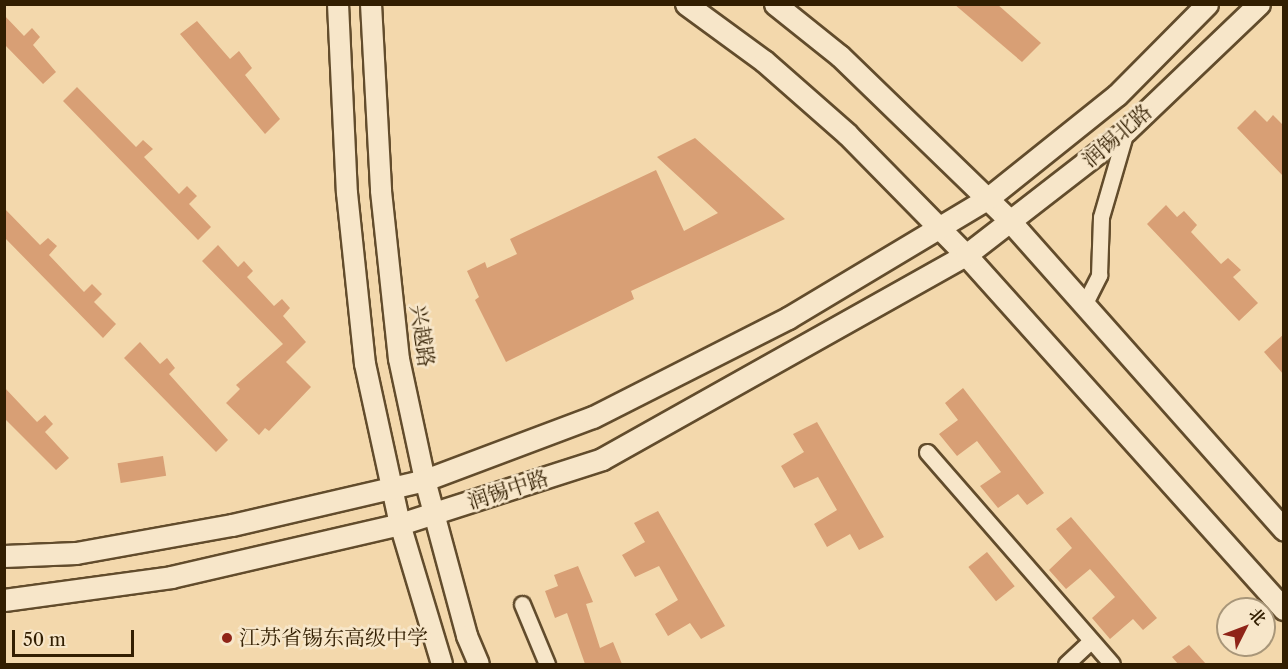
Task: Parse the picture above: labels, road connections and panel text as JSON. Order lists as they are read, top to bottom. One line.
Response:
{"streets":{"main road":["润锡北路","润锡中路"],"street":["兴越路"]},"crossings":[["润锡北路","润锡中路"],["兴越路","润锡中路"]],"places":["江苏省锡东高级中学"],"scale_bar":"50 m","north":"top right"}
